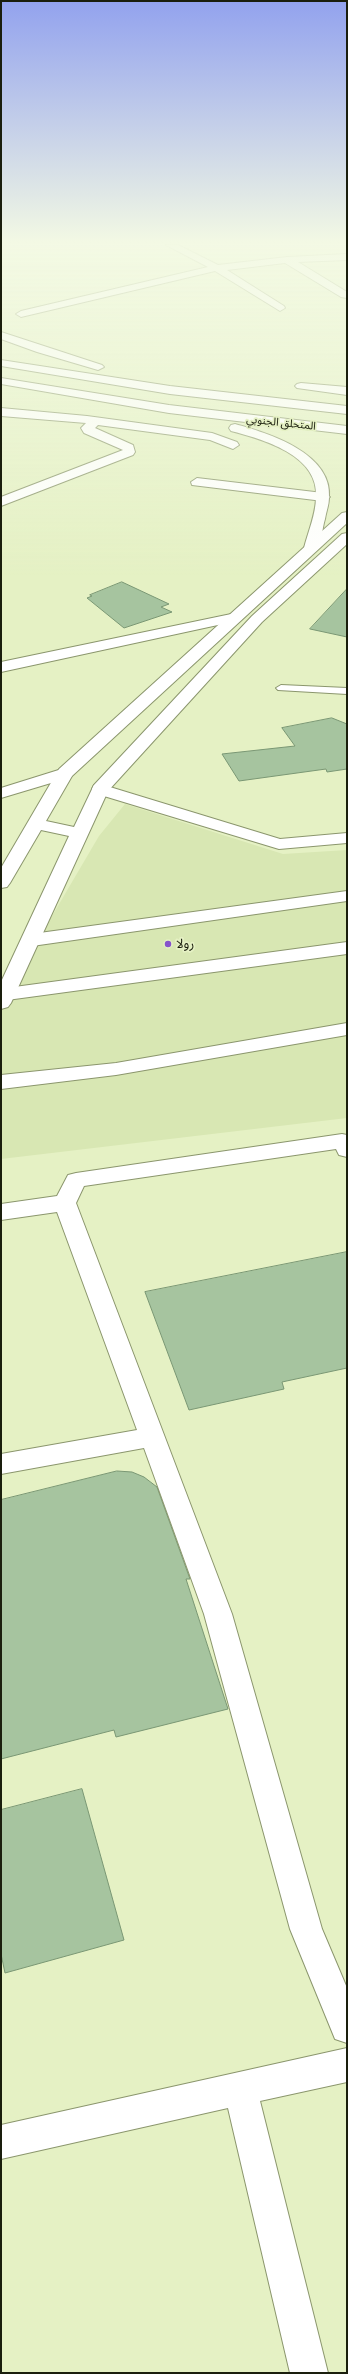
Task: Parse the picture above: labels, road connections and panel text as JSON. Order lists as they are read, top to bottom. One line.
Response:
{"streets":{"main road":["المتحلق الجنوبي"]},"places":["رولا"]}
